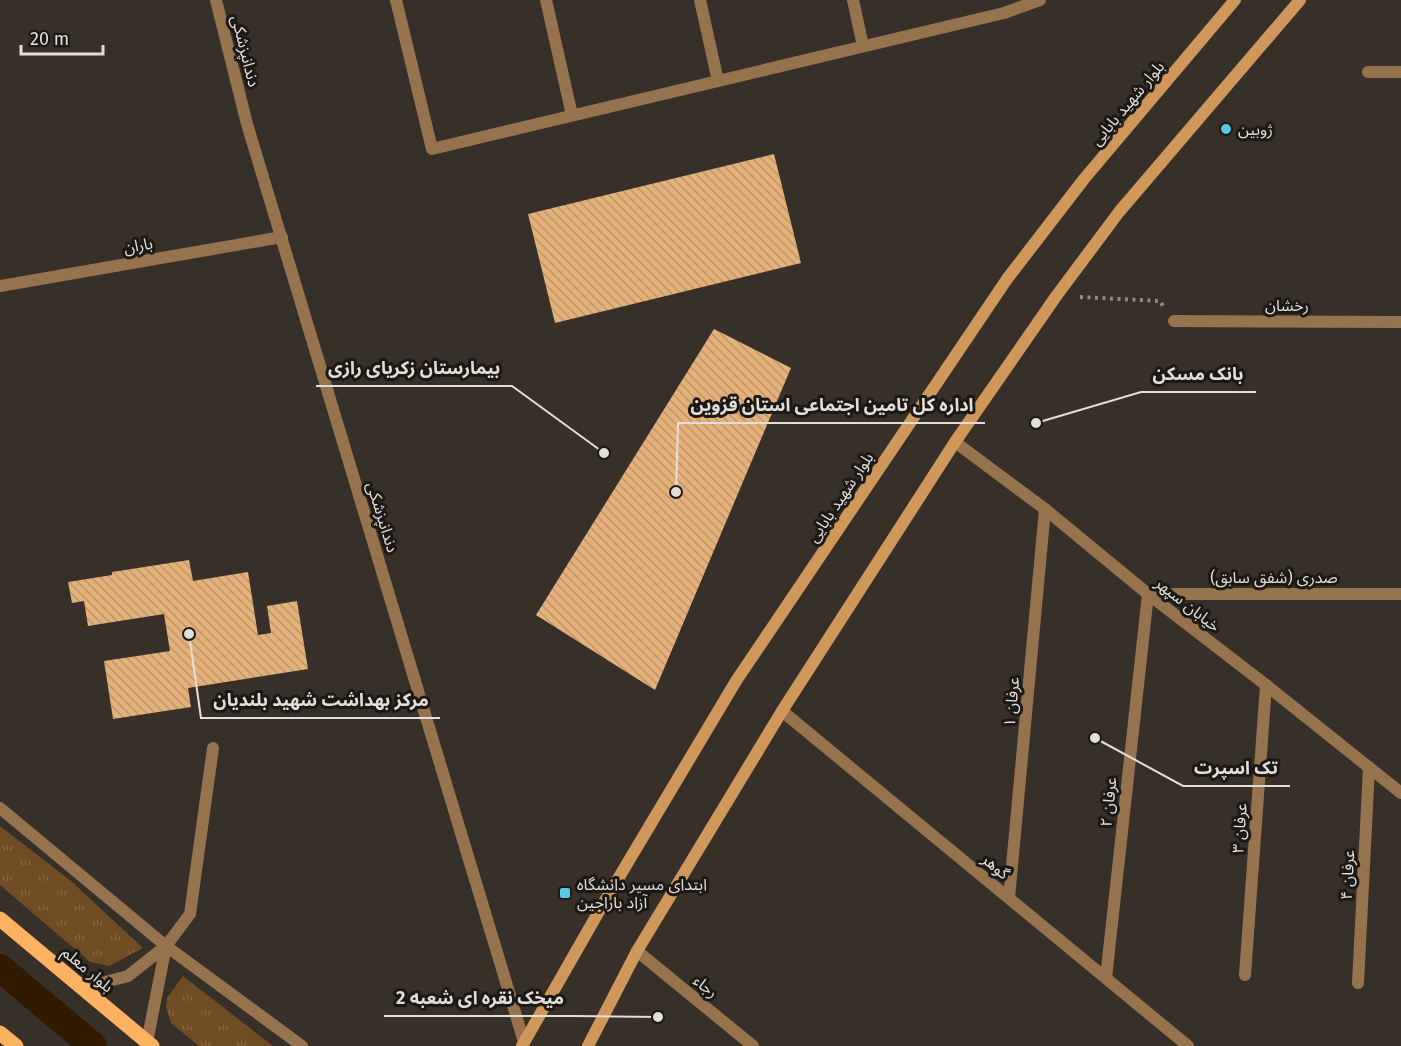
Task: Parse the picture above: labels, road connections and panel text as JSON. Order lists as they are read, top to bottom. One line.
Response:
{"streets":{"main road":["بلوار شهید بابایی","بلوار معلم"],"street":["دندانپزشکی","باران","رخشان","صدری (شفق سابق)","خیابان سپهر","عرفان ۱","عرفان ۲","عرفان ۳","گوهر","عرفان ۴","رجاء"]},"crossings":[["دندانپزشکی","بلوار شهید بابایی"],["دندانپزشکی","باران"],["صدری (شفق سابق)","خیابان سپهر"],["صدری (شفق سابق)","عرفان ۲"],["خیابان سپهر","عرفان ۱"],["خیابان سپهر","عرفان ۲"],["خیابان سپهر","عرفان ۳"],["خیابان سپهر","عرفان ۴"],["عرفان ۱","گوهر"],["عرفان ۲","گوهر"]],"places":{"other":["ژوبین","بانک مسکن","بیمارستان زکریای رازی","اداره کل تامین اجتماعی استان قزوین","مرکز بهداشت شهید بلندیان","تک اسپرت","میخک نقره ای شعبه 2"],"transit":["ابتدای مسیر دانشگاه آزاد باراجین"]},"scale_bar":"20 m"}
